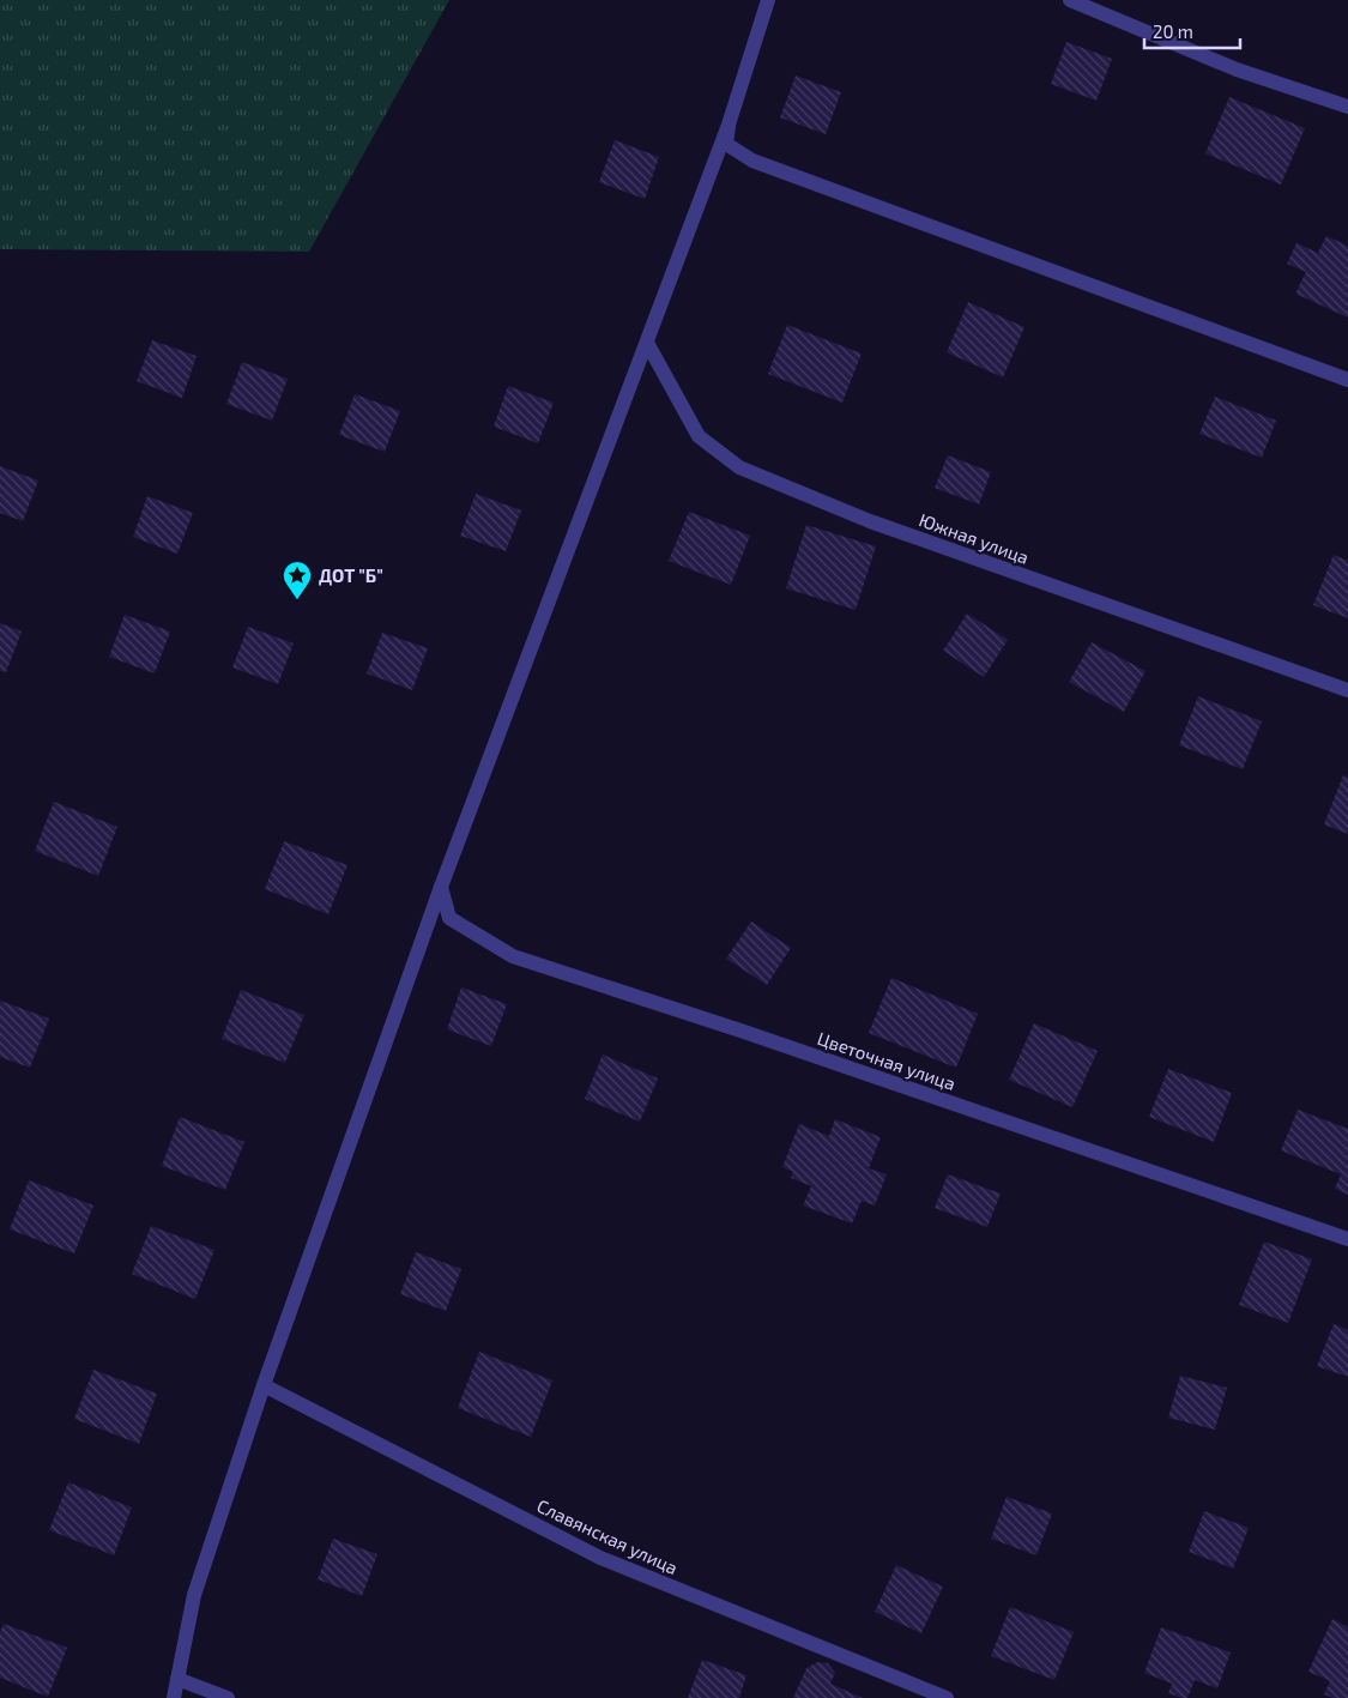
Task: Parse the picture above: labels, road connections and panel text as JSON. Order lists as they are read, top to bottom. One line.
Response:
{"streets":{"street":["Южная улица","Цветочная улица","Славянская улица"]},"places":{"place":["ДОТ \"Б\""]},"scale_bar":"20 m"}
